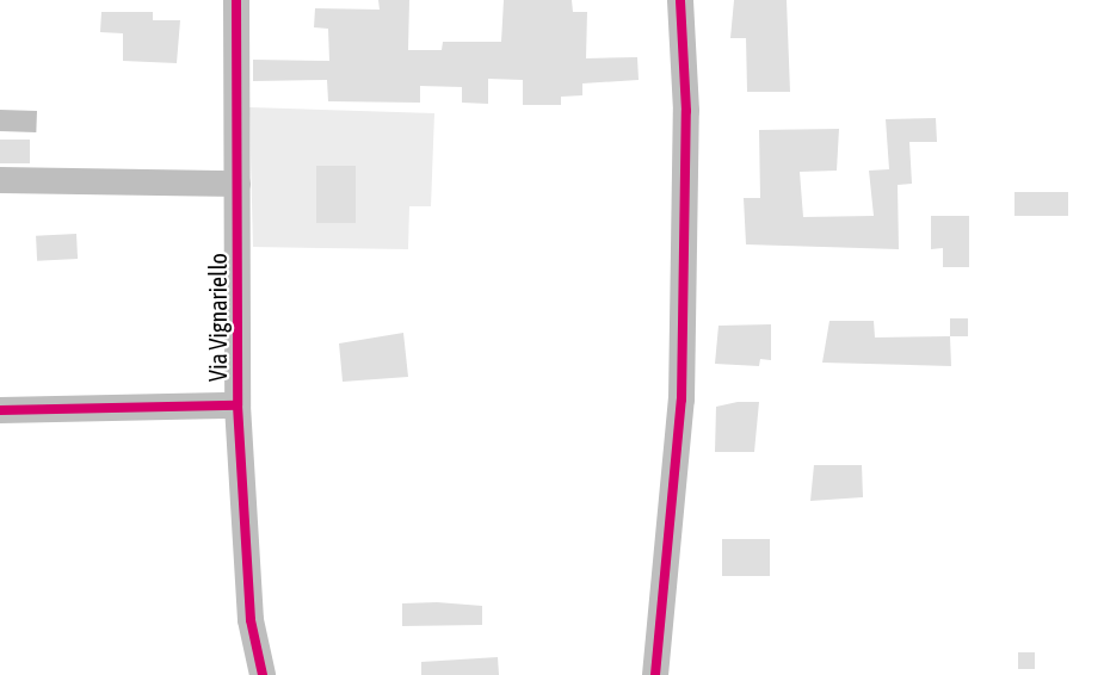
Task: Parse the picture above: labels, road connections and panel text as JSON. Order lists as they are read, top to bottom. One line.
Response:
{"streets":{"street":["Via Vignariello"]}}
